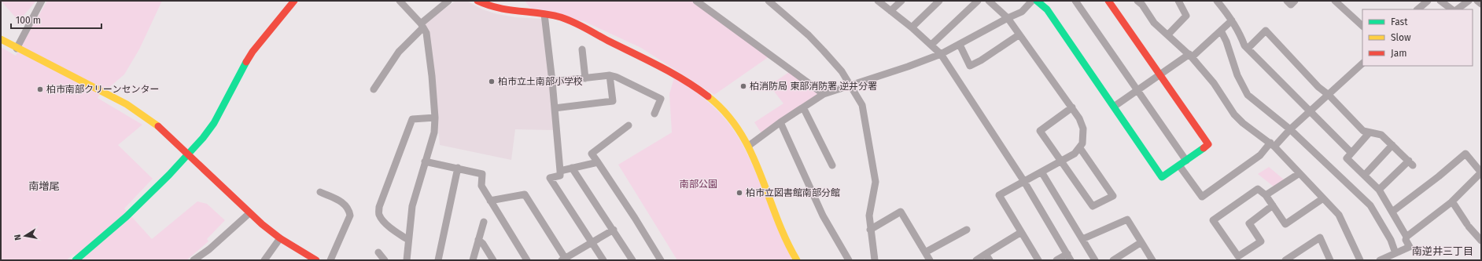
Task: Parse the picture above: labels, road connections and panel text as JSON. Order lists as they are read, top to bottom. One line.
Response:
{"districts":["南増尾","南逆井三丁目"],"parks":["南部公園"],"places":["柏市立土南部小学校","柏消防局 東部消防署 逆井分署","柏市南部クリーンセンター","柏市立図書館南部分館"],"legend":["Fast","Slow","Jam"],"scale_bar":"100 m","north":"left"}
